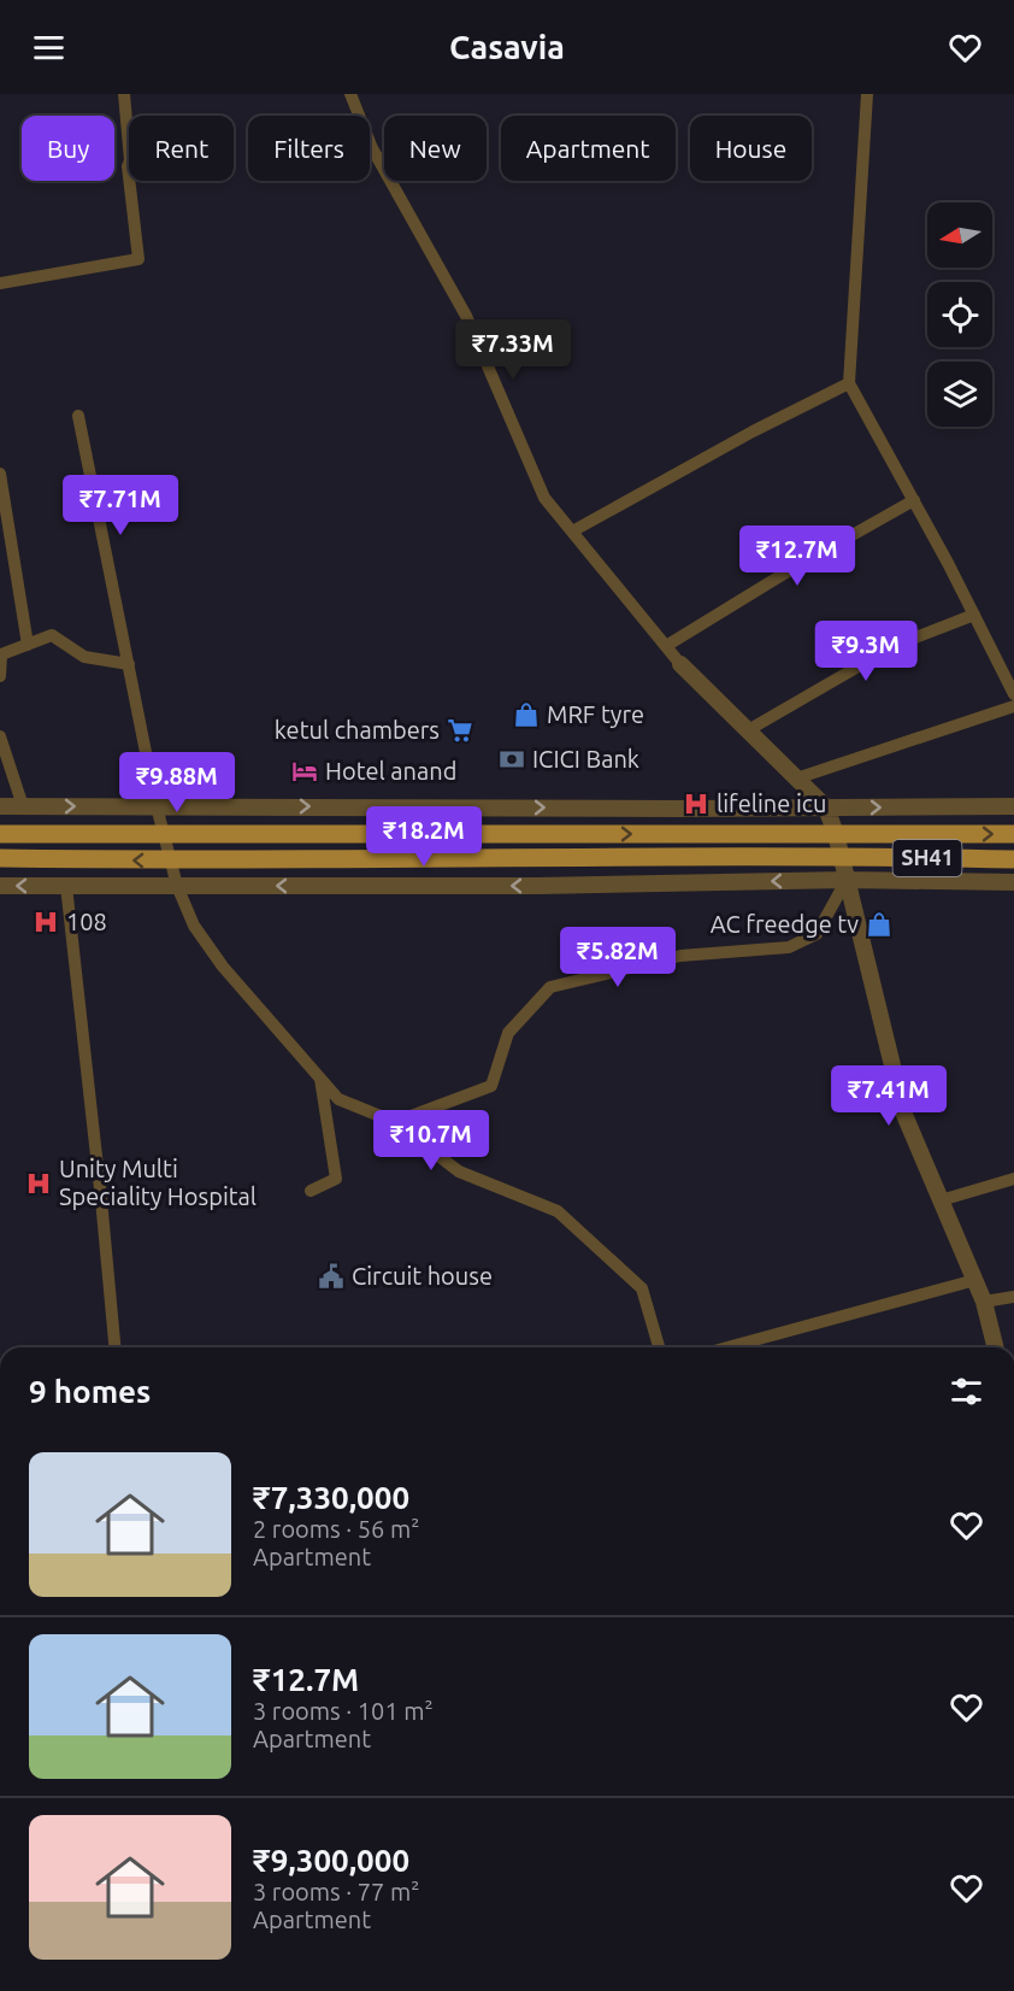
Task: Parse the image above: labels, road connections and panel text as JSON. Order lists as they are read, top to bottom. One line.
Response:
{"streets":{"main road":["SH41"]},"places":{"shop":["MRF tyre","AC freedge tv"],"supermarket":["ketul chambers"],"bank":["ICICI Bank"],"hotel":["Hotel anand"],"hospital":["lifeline icu","108","Unity Multi Speciality Hospital"],"public building":["Circuit house"]},"north":"left","page":{"header":"Casavia","chip":["Buy","Rent","Filters","New","Apartment","House"],"price":["₹7.33M","₹7.71M","₹12.7M","₹9.3M","₹9.88M","₹18.2M","₹5.82M","₹7.41M","₹10.7M"],"heading":"9 homes","list":[{"name":"₹7,330,000","note":"2 rooms · 56 m² · Apartment"},{"name":"₹12.7M","note":"3 rooms · 101 m² · Apartment"},{"name":"₹9,300,000","note":"3 rooms · 77 m² · Apartment"}]}}
